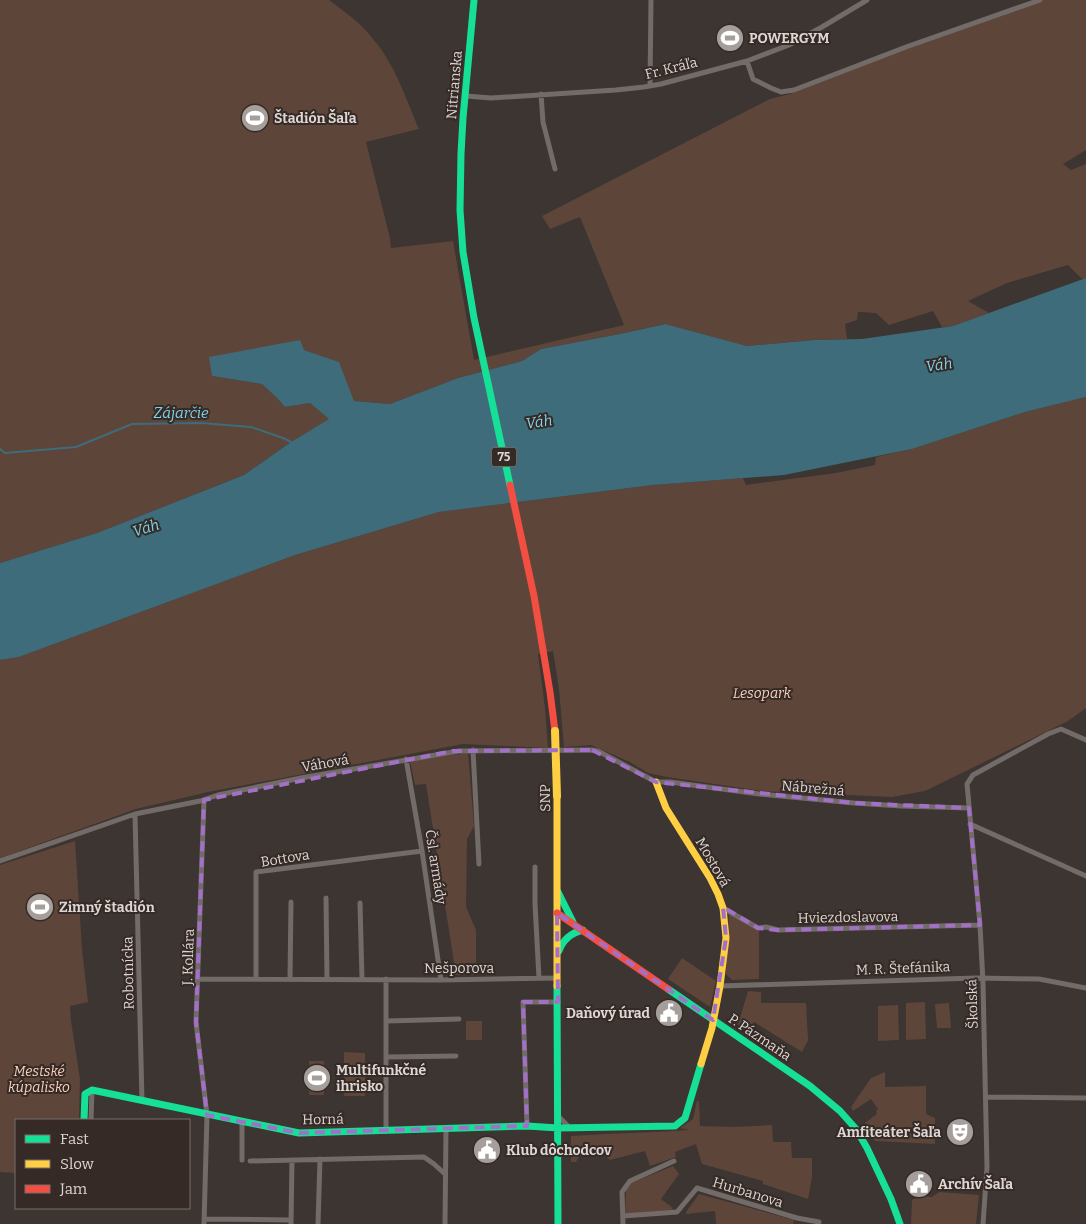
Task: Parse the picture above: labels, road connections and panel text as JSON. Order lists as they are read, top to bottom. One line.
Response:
{"streets":{"main road":["Nitrianska","75","SNP","Mostová","P. Pázmaňa","Horná"],"street":["Fr. Kráľa","Váhová","Nábrežná","Bottova","Čsl. armády","Hviezdoslavova","J. Kollára","Nešporova","M. R. Štefánika","Robotnícka","Školská","Hurbanova"]},"crossings":[["Fr. Kráľa","Nitrianska"],["Nitrianska","SNP"],["Váhová","Nábrežná"],["Váhová","Mostová"],["Váhová","Čsl. armády"],["Váhová","J. Kollára"],["Váhová","Robotnícka"],["Nábrežná","Mostová"],["Nábrežná","Školská"],["SNP","Nešporova"],["SNP","P. Pázmaňa"],["SNP","Horná"],["Bottova","Čsl. armády"],["Bottova","Nešporova"],["Mostová","Hviezdoslavova"],["Mostová","M. R. Štefánika"],["Mostová","P. Pázmaňa"],["Mostová","Horná"],["Čsl. armády","Nešporova"],["Hviezdoslavova","Školská"],["J. Kollára","Nešporova"],["J. Kollára","Horná"],["M. R. Štefánika","Školská"],["Robotnícka","Horná"]],"water":["Váh","Zájarčie"],"parks":["Lesopark","Mestské kúpalisko"],"places":{"sports":["POWERGYM","Štadión Šaľa","Zimný štadión","Multifunkčné ihrisko"],"public building":["Daňový úrad","Klub dôchodcov","Archív Šaľa"],"theatre":["Amfiteáter Šaľa"]},"legend":["Fast","Slow","Jam"]}
